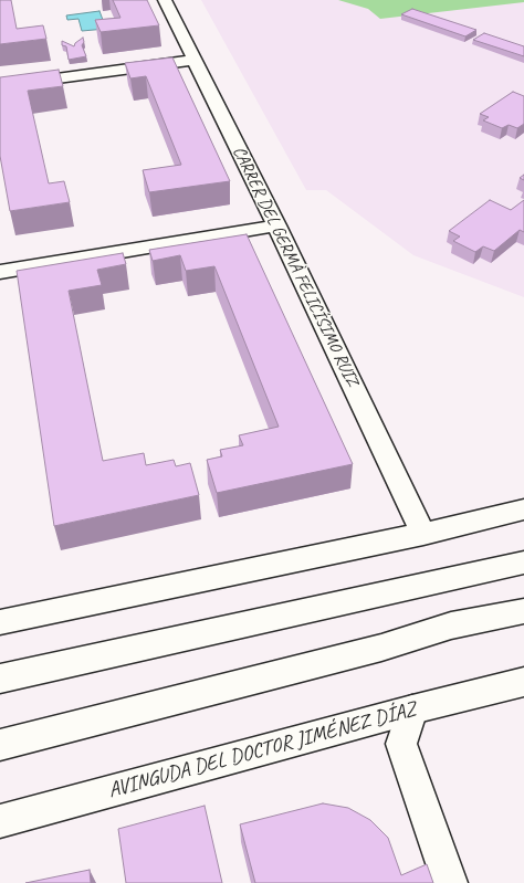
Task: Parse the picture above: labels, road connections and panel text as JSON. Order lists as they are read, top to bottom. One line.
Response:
{"streets":{"street":["CARRER DEL GERMÀ FELICÍSIMO RUIZ","AVINGUDA DEL DOCTOR JIMÉNEZ DÍAZ"]}}
